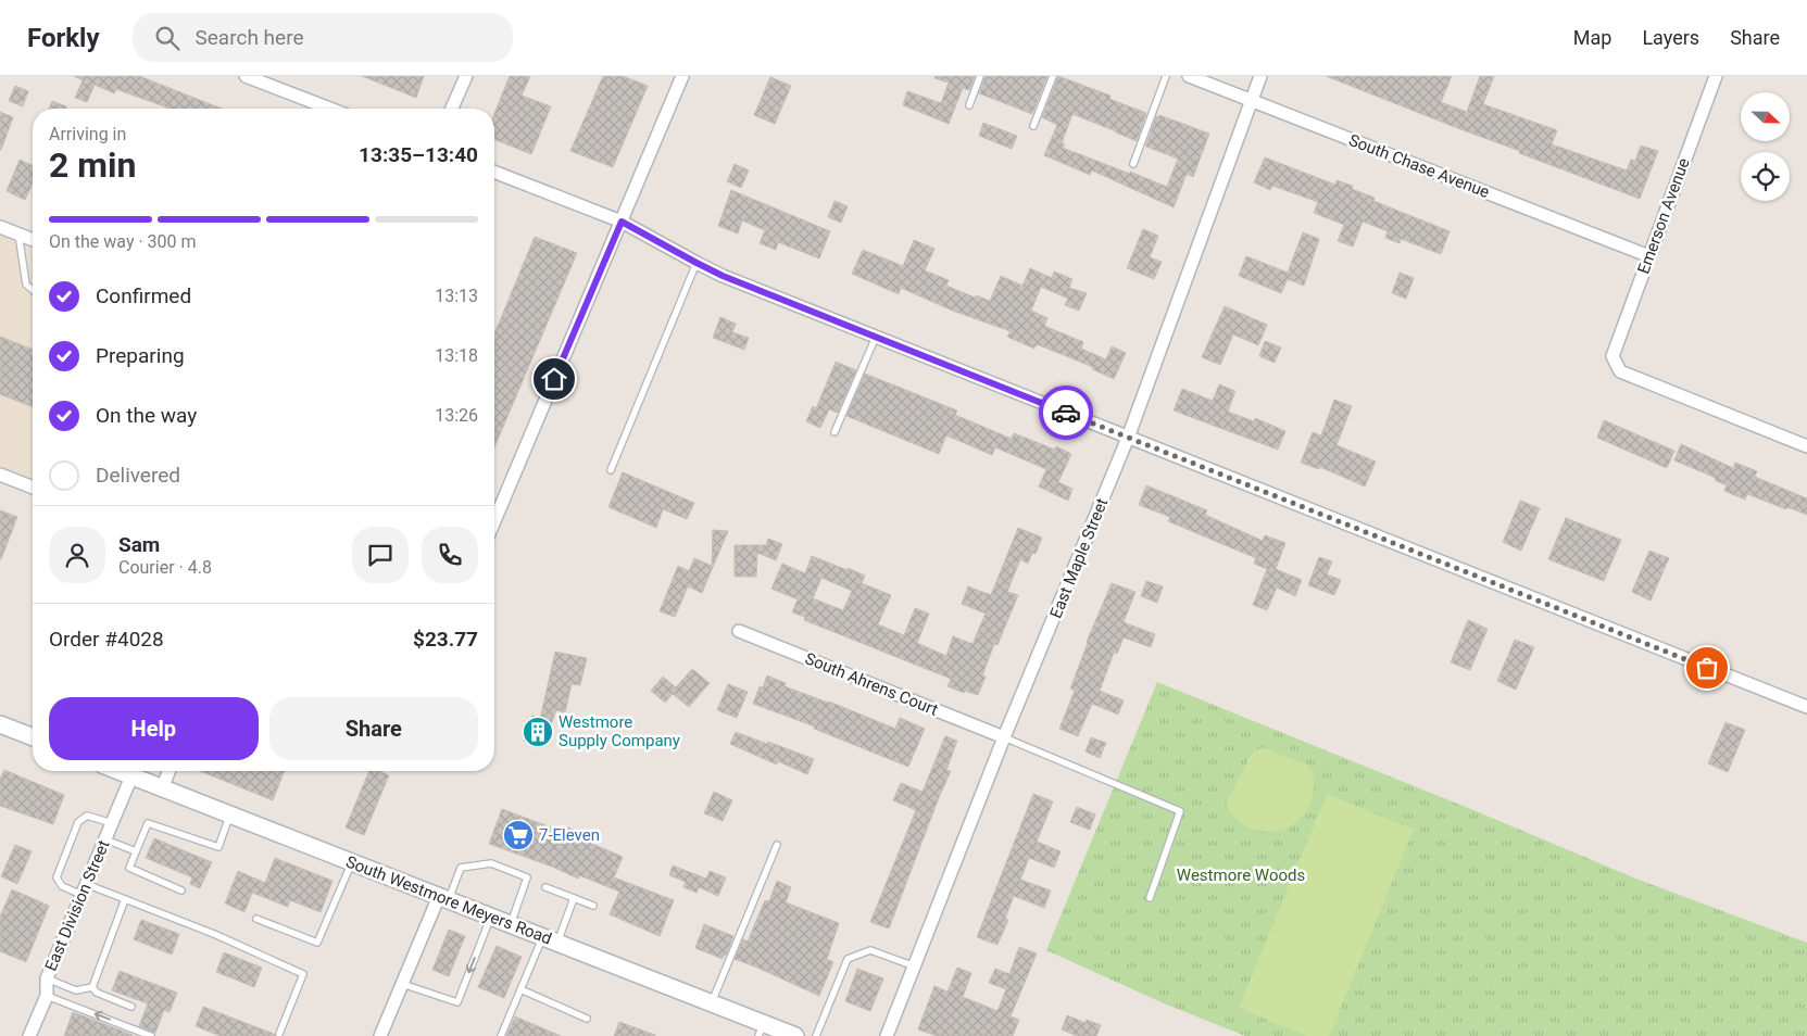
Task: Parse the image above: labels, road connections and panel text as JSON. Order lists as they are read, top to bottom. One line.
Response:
{"streets":{"street":["South Chase Avenue","Emerson Avenue","East Maple Street","South Ahrens Court","South Westmore Meyers Road","East Division Street"]},"crossings":[["South Chase Avenue","Emerson Avenue"],["South Chase Avenue","East Maple Street"],["East Maple Street","South Ahrens Court"],["South Westmore Meyers Road","East Division Street"]],"parks":["Westmore Woods"],"places":{"building":["Westmore Supply Company"],"supermarket":["7-Eleven"]},"north":"right","page":{"header":"Forkly","search":"Search here","nav":["Map","Layers","Share"],"heading":["2 min","Arriving in","13:35–13:40"],"panel":["Sam","Courier · 4.8","Order #4028","$23.77"],"bar":"On the way · 300 m","list":[["Confirmed","13:13"],["Preparing","13:18"],["On the way","13:26"],"Delivered"],"buttons":["Help","Share"]}}
